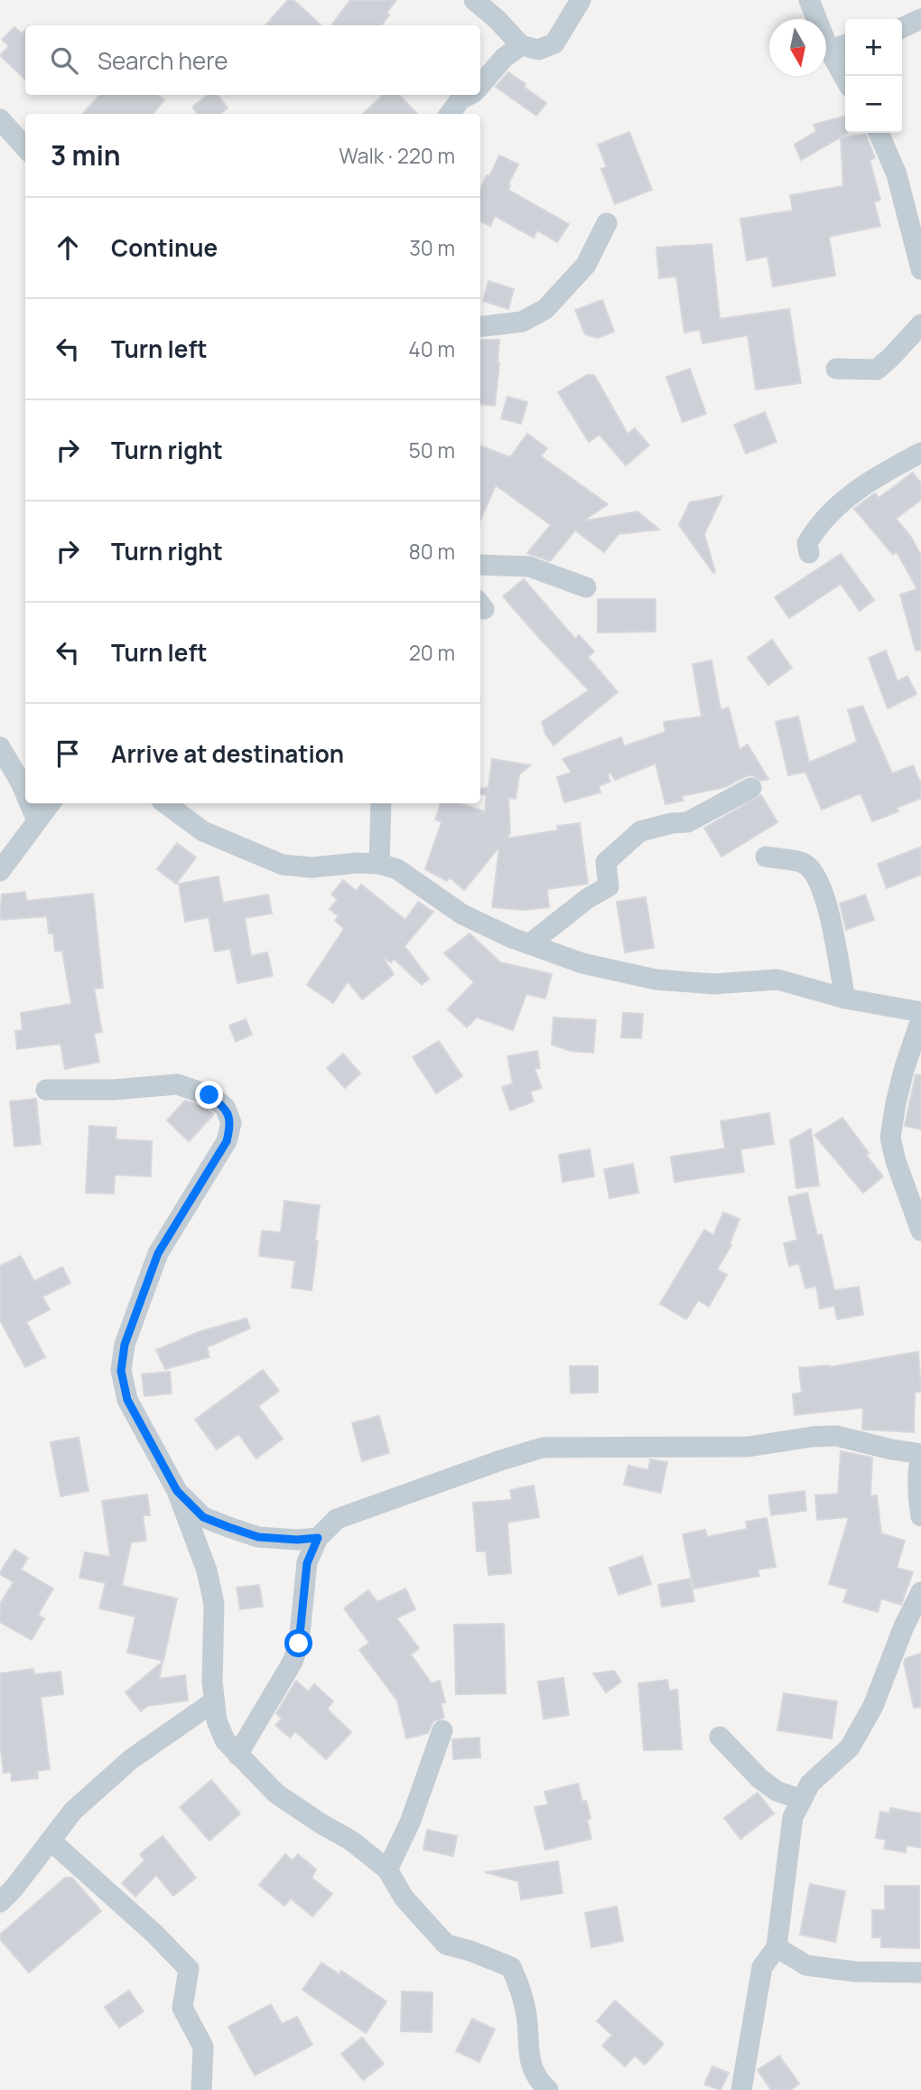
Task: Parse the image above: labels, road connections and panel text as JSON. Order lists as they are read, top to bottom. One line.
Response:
{"north":"bottom","page":{"map_buttons":["+","−"],"search":"Search here","heading":["3 min","Walk · 220 m"],"list":[["Continue","30 m"],["Turn left","40 m"],["Turn right","50 m"],["Turn right","80 m"],["Turn left","20 m"],"Arrive at destination"]}}
